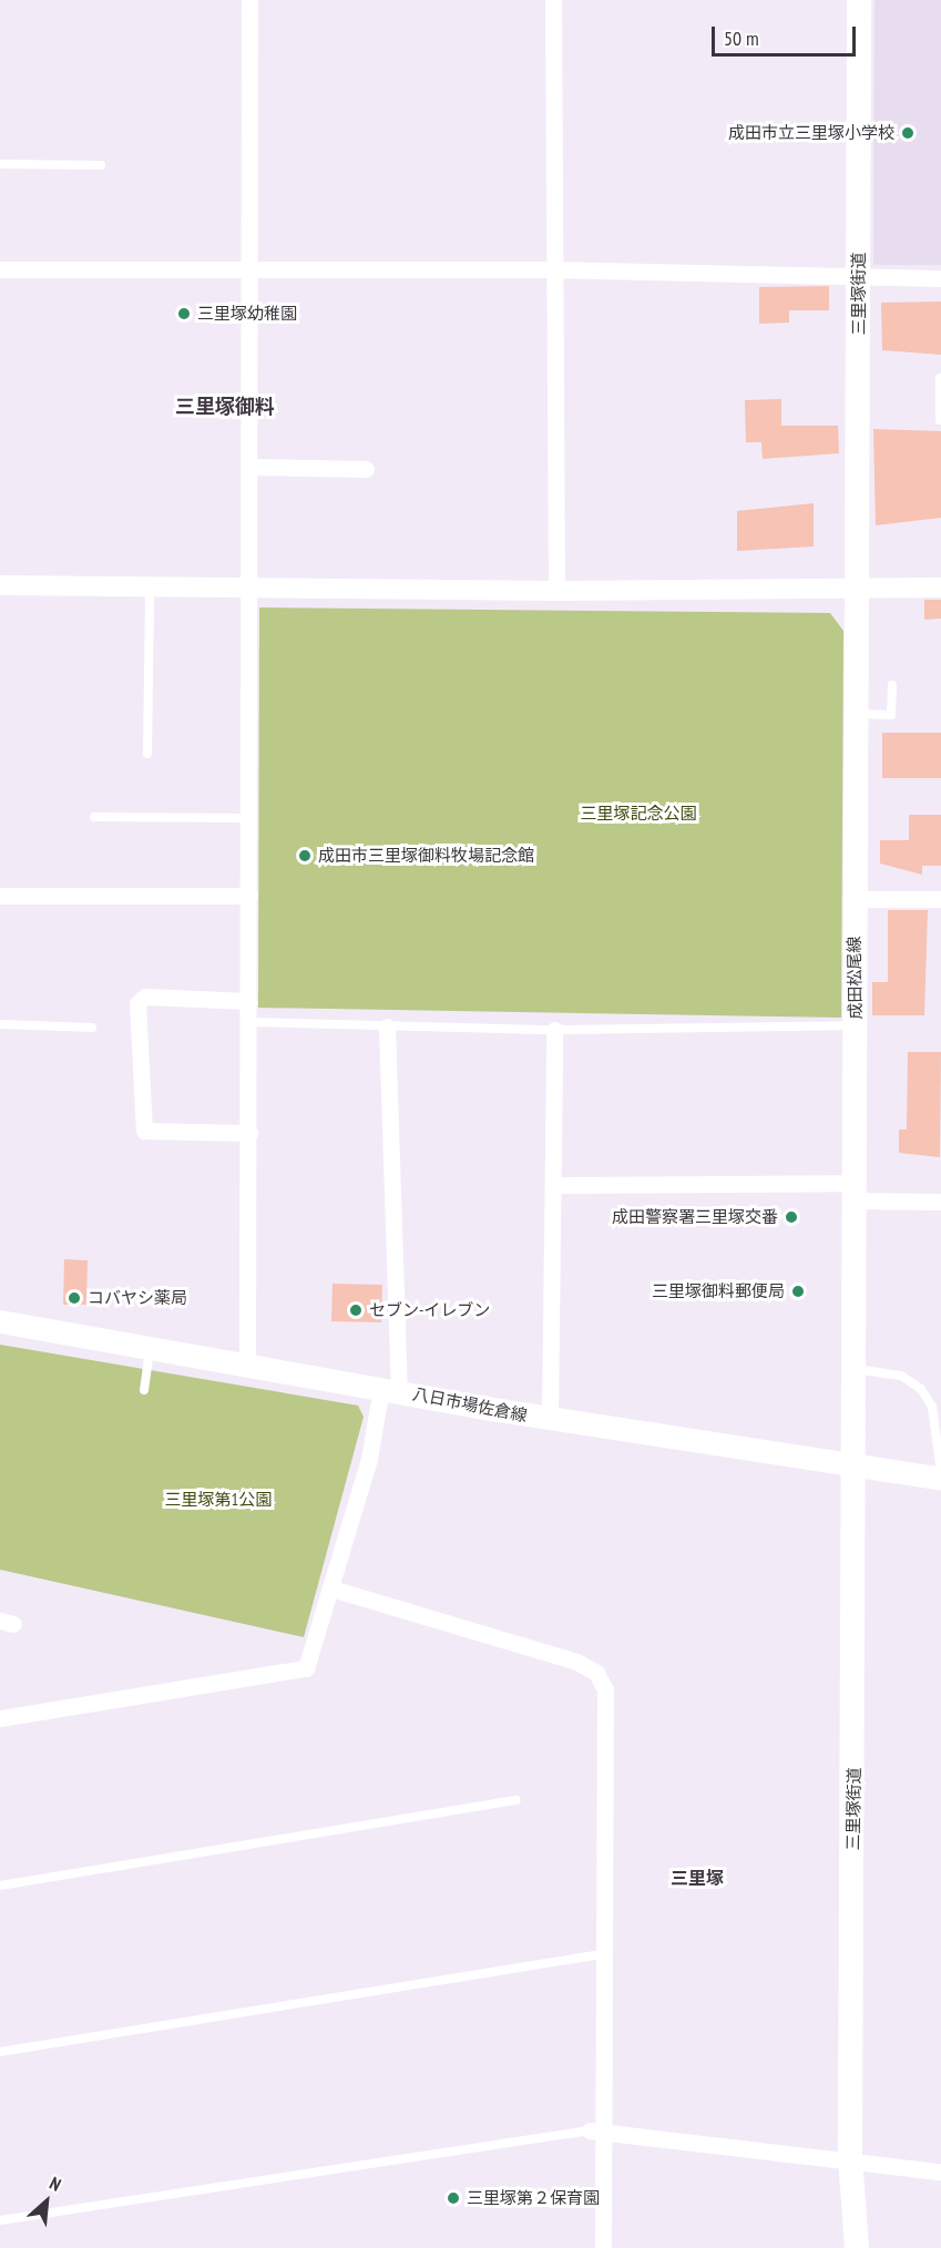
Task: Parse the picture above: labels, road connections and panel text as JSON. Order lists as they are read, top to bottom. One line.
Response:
{"streets":{"main road":["三里塚街道","成田松尾線","八日市場佐倉線"]},"crossings":[["三里塚街道","成田松尾線"],["三里塚街道","八日市場佐倉線"]],"districts":["三里塚御料","三里塚"],"parks":["三里塚記念公園","三里塚第1公園"],"places":["成田市立三里塚小学校","三里塚幼稚園","成田市三里塚御料牧場記念館","成田警察署三里塚交番","三里塚御料郵便局","コバヤシ薬局","セブン-イレブン","三里塚第２保育園"],"scale_bar":"50 m","north":"top right"}
